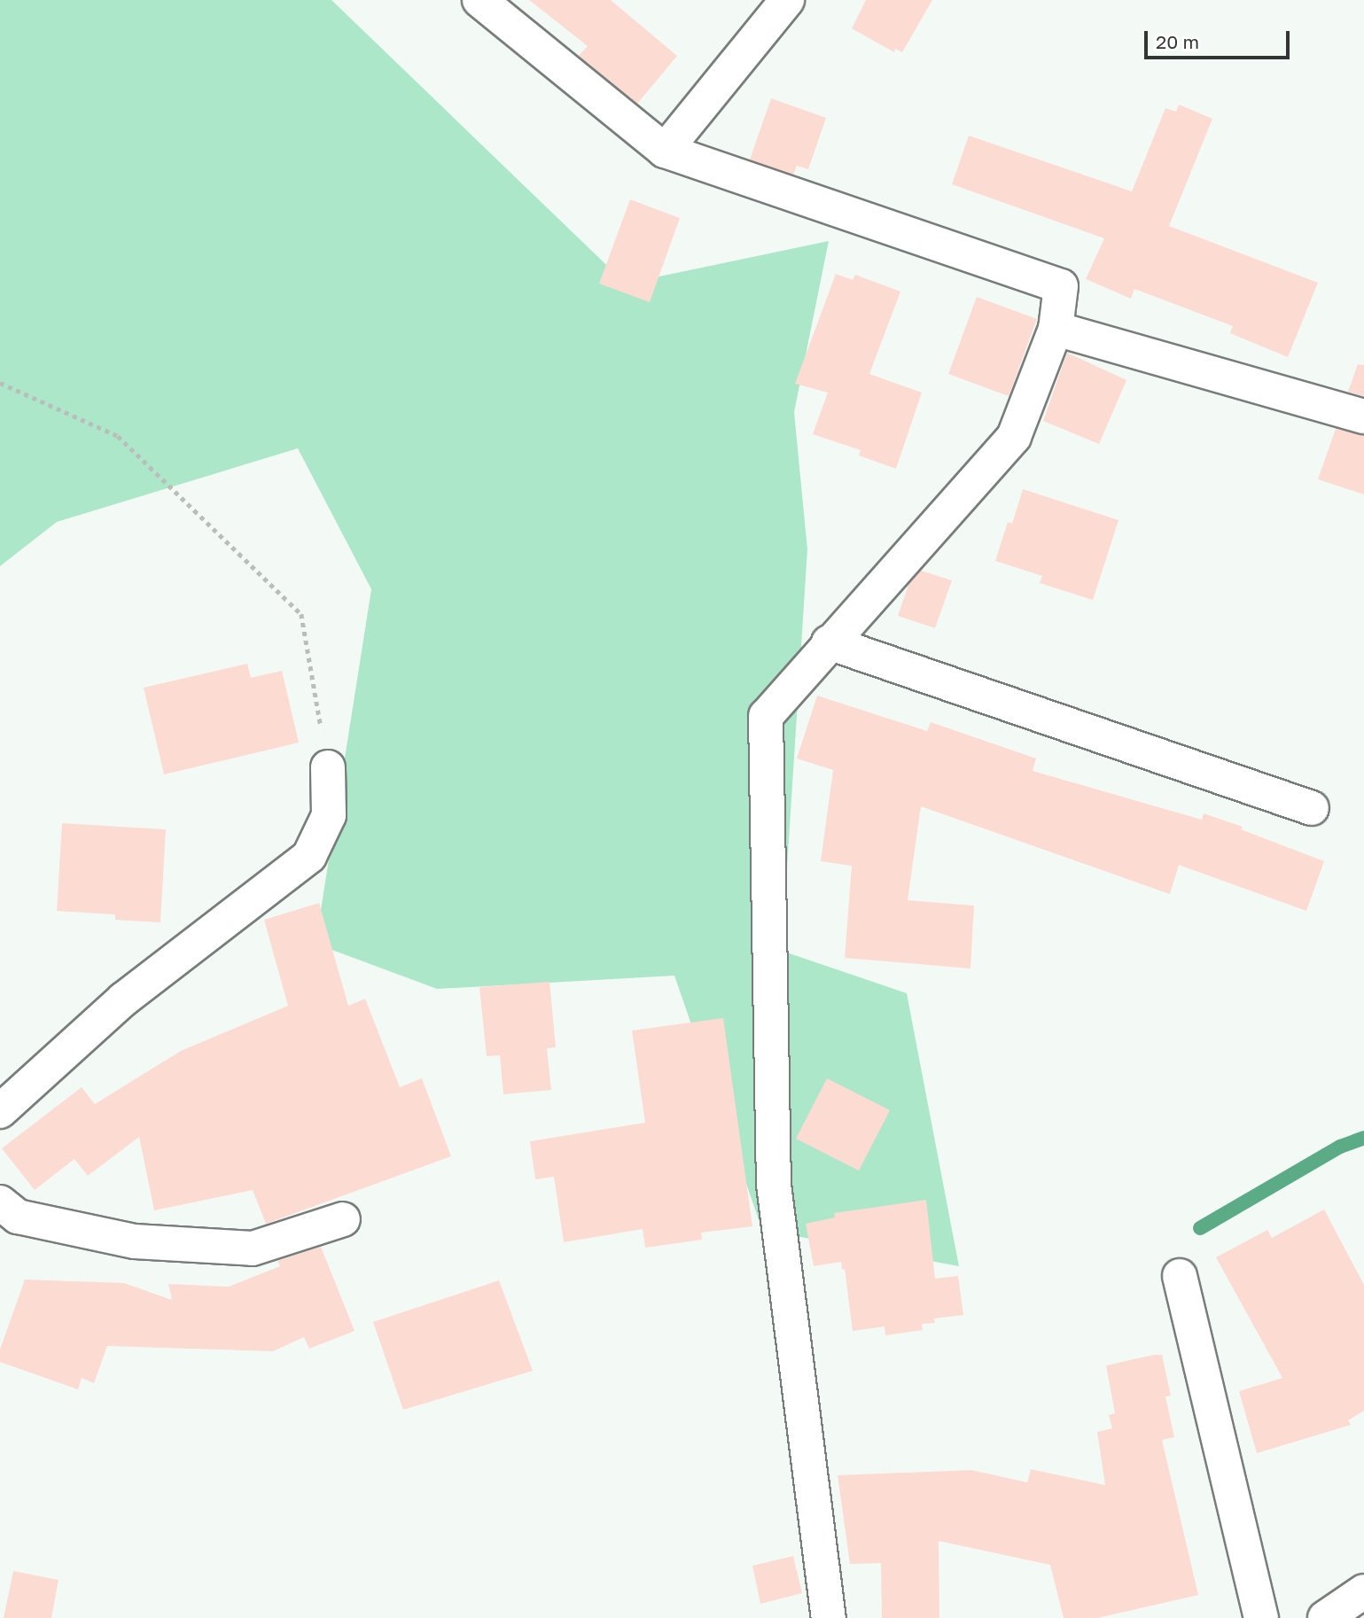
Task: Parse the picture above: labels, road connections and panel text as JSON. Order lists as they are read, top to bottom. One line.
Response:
{"scale_bar":"20 m"}
